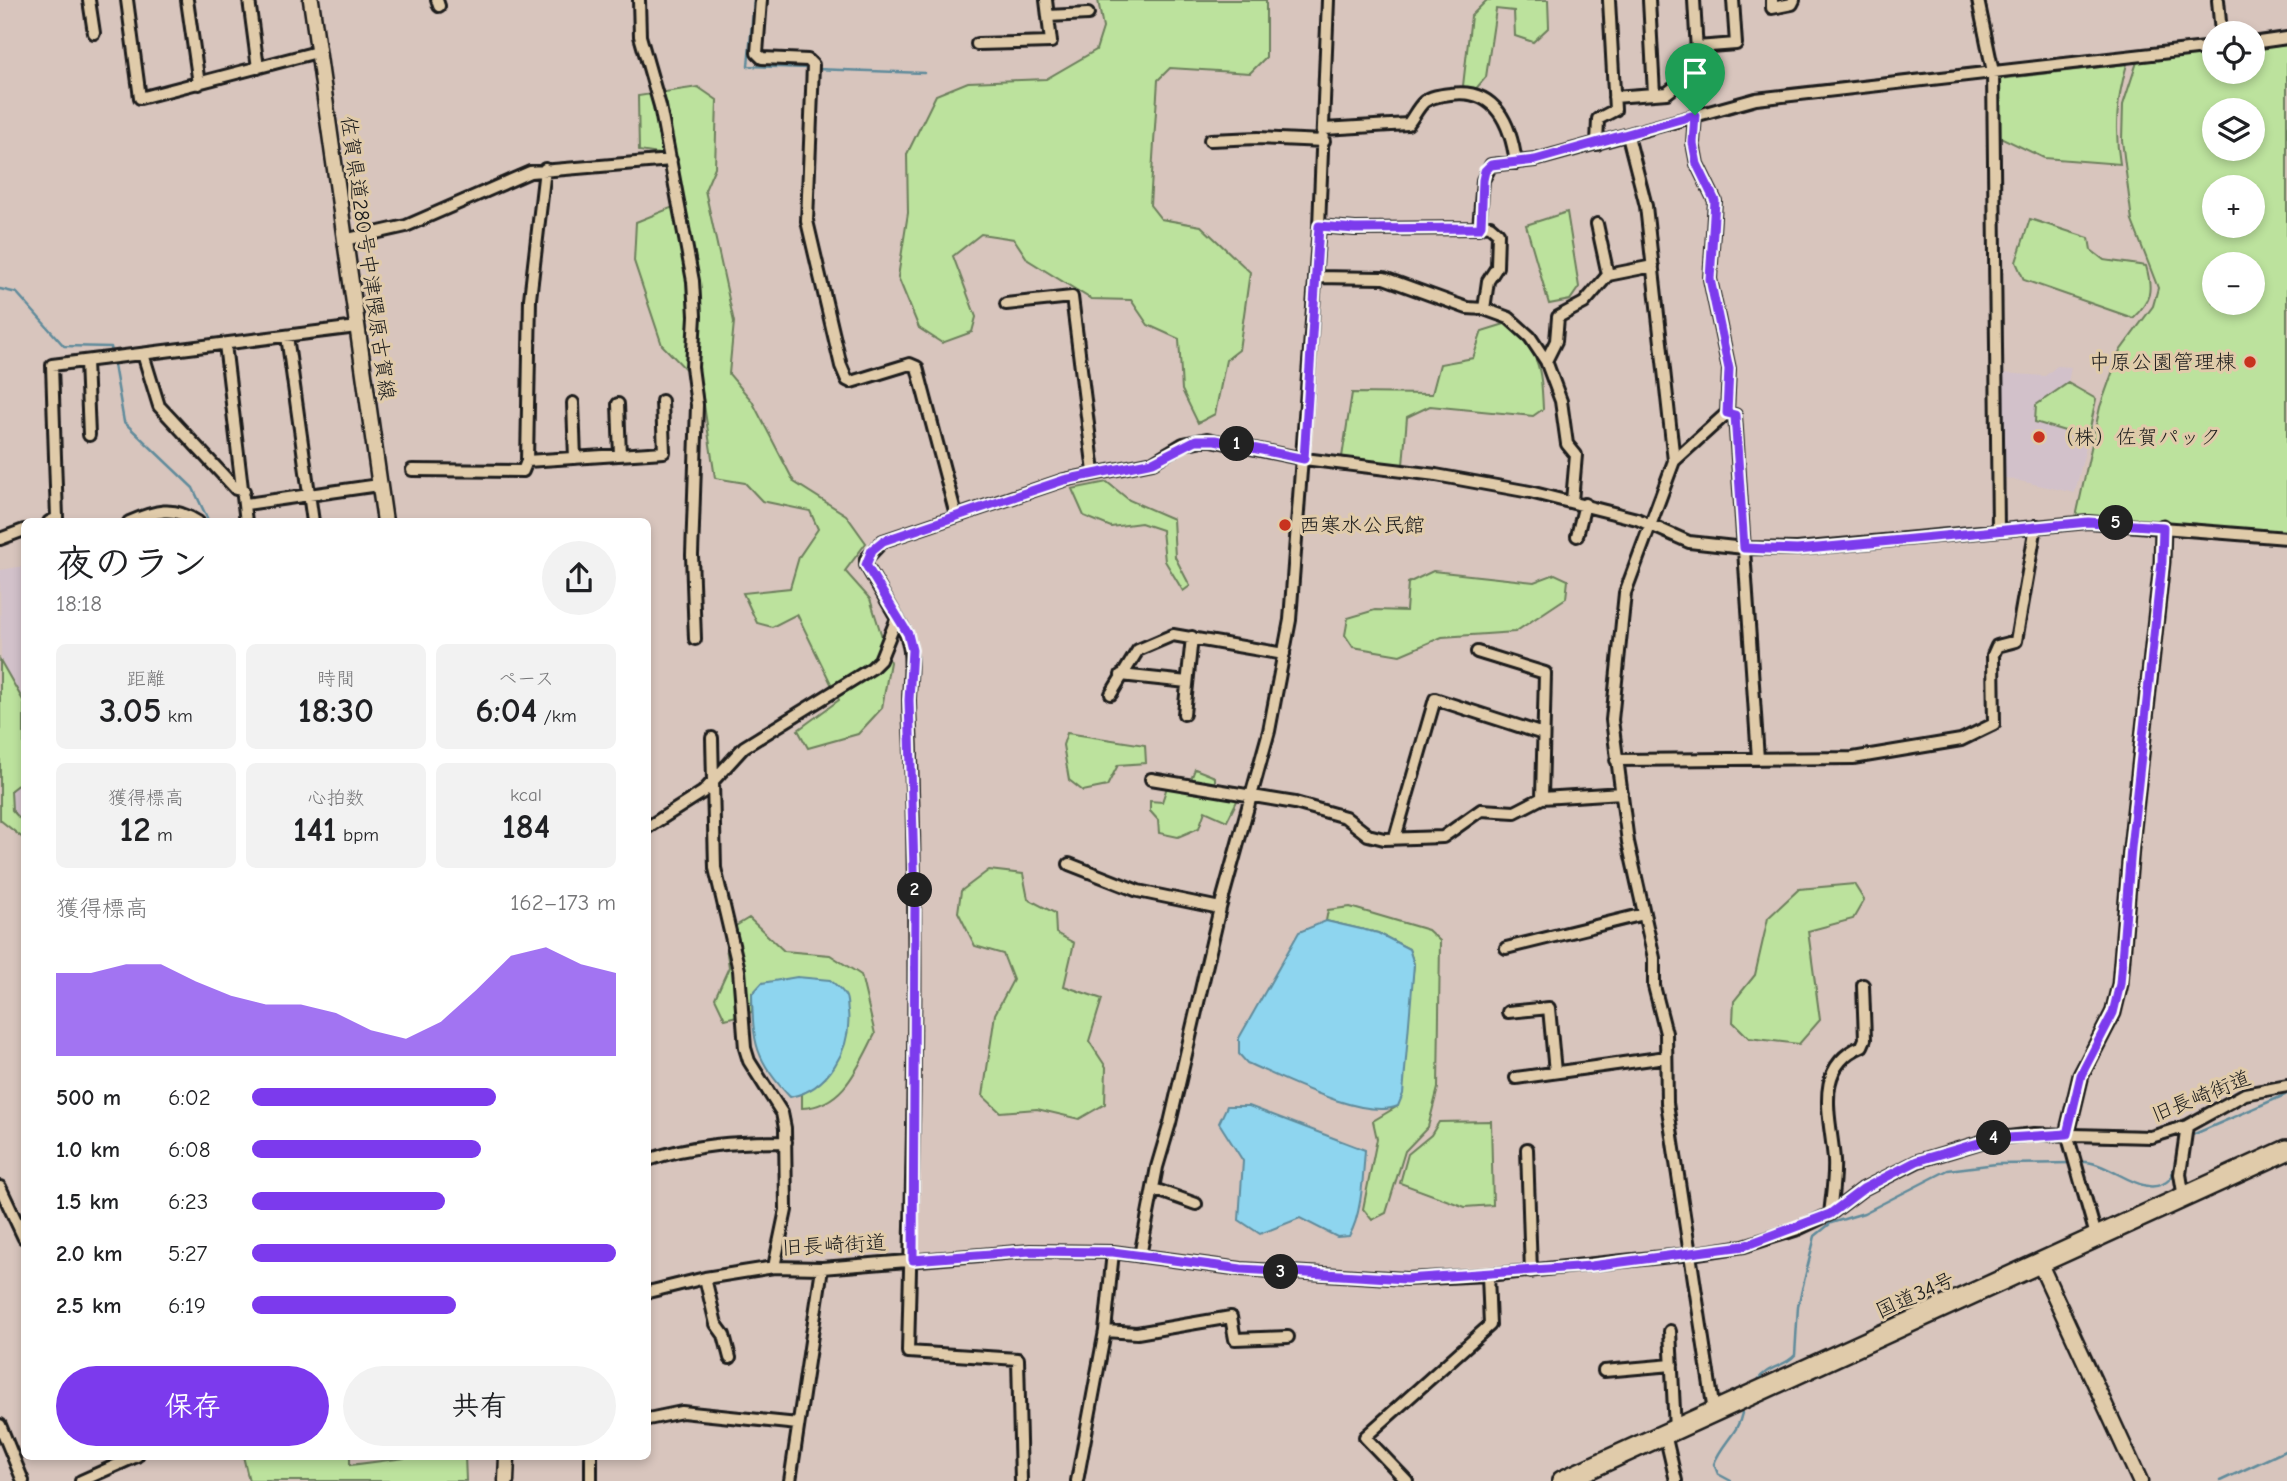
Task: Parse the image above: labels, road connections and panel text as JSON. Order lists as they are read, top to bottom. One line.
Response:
{"streets":{"highway":["国道34号"],"street":["佐賀県道280号中津隈原古賀線","旧長崎街道"]},"places":["中原公園管理棟","（株）佐賀パック","西寒水公民館"],"page":{"map_buttons":["+","−"],"pins":["1","5","2","4","3"],"heading":["夜のラン","18:18"],"stats":[["距離","3.05 km"],["時間","18:30"],["ペース","6:04 /km"],["獲得標高","12 m"],["心拍数","141 bpm"],["kcal","184"]],"chart":["獲得標高","162–173 m"],"list":[{"name":"500 m","note":"6:02"},{"name":"1.0 km","note":"6:08"},{"name":"1.5 km","note":"6:23"},{"name":"2.0 km","note":"5:27"},{"name":"2.5 km","note":"6:19"}],"buttons":["保存","共有"]}}
